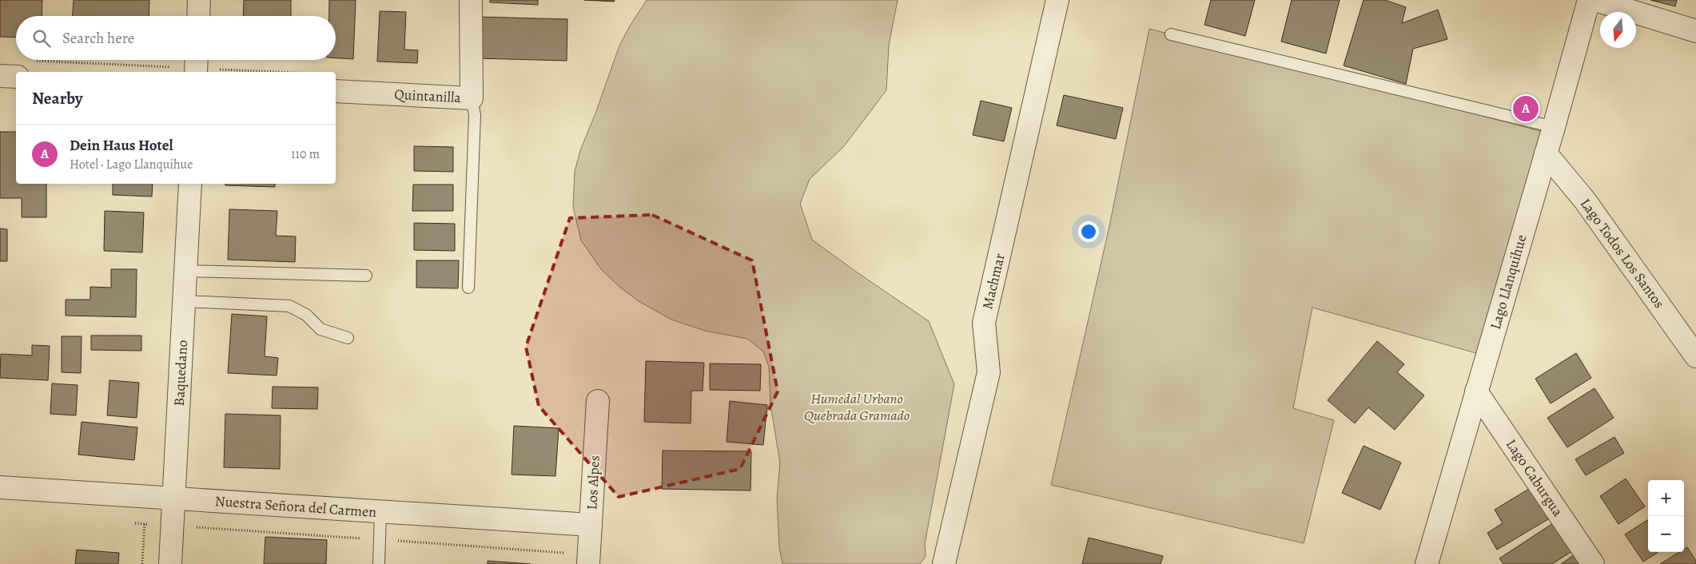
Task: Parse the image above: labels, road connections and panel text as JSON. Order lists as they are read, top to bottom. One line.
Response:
{"streets":{"street":["Quintanilla","Lago Todos Los Santos","Machmar","Lago Llanquihue","Baquedano","Lago Caburgua","Los Alpes","Nuestra Señora del Carmen"]},"crossings":[["Lago Todos Los Santos","Lago Llanquihue"],["Lago Llanquihue","Lago Caburgua"],["Baquedano","Nuestra Señora del Carmen"],["Los Alpes","Nuestra Señora del Carmen"]],"parks":["Humedal Urbano Quebrada Gramado"],"north":"bottom","page":{"search":"Search here","heading":"Nearby","pins":"A","list":[{"mark":"A","name":"Dein Haus Hotel","note":"Hotel · Lago Llanquihue","value":"110 m"}],"map_buttons":["+","−"]}}
